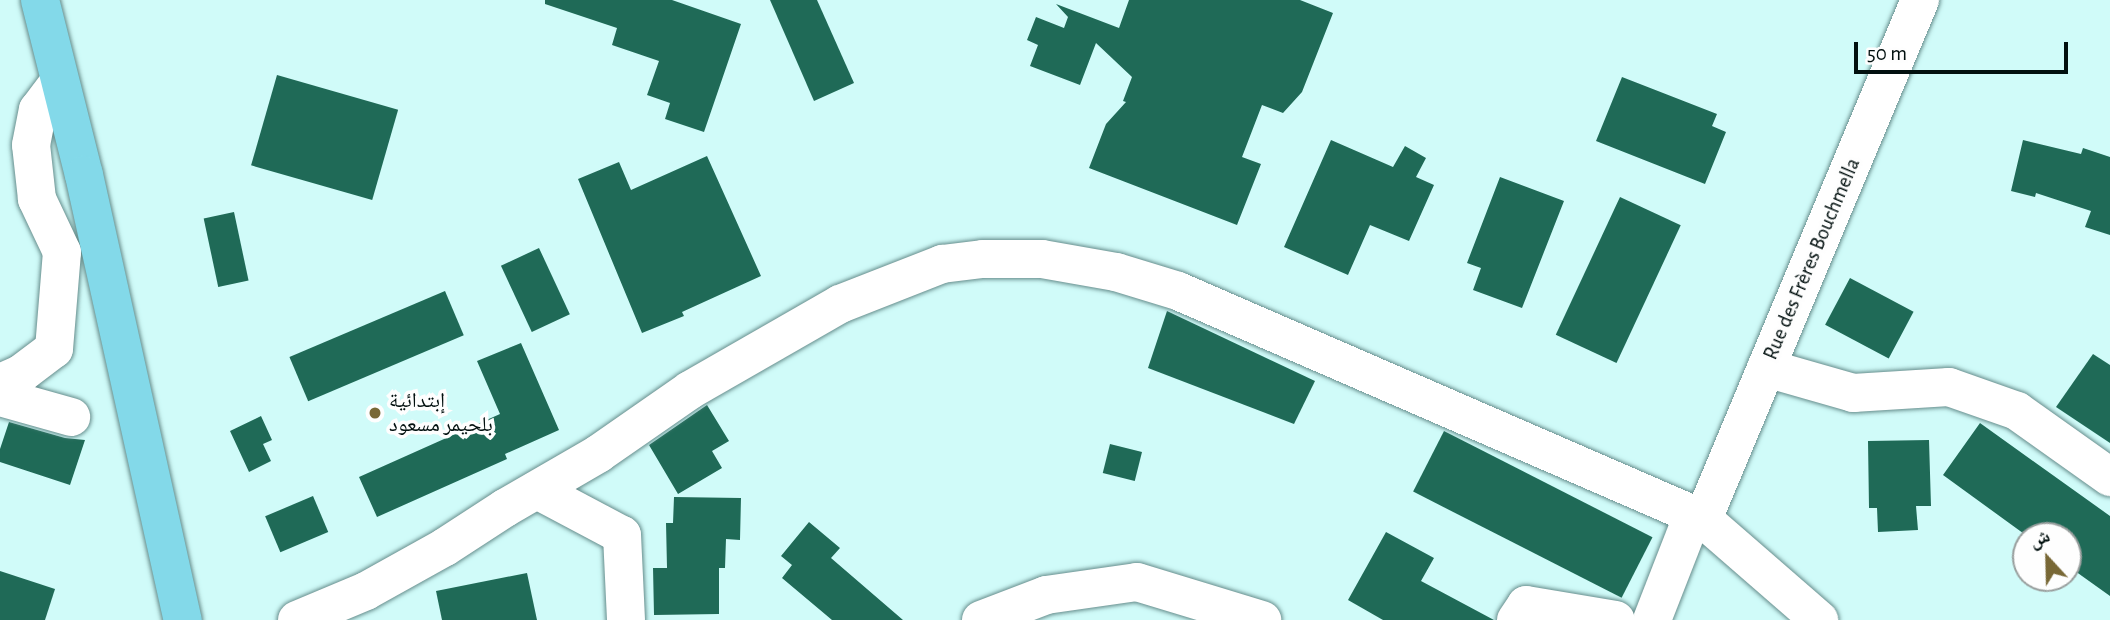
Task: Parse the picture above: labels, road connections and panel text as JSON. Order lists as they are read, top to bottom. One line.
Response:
{"streets":{"street":["Rue des Frères Bouchmella"]},"places":["إبتدائية بلحيمر مسعود"],"scale_bar":"50 m","north":"top"}
